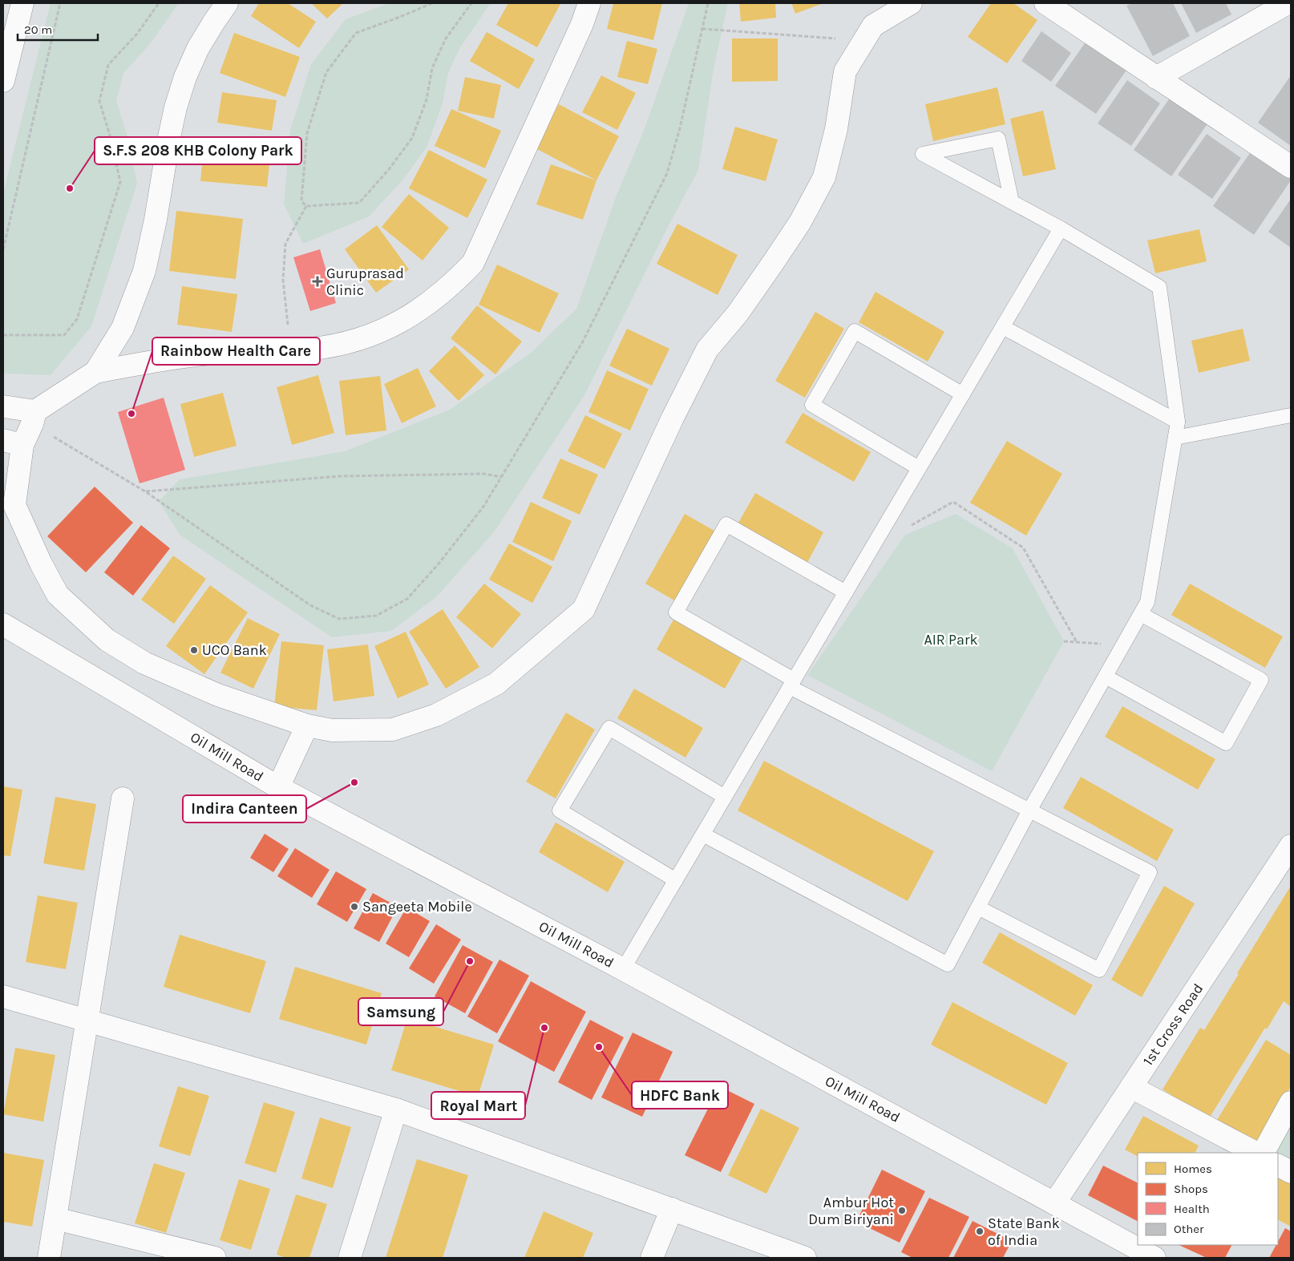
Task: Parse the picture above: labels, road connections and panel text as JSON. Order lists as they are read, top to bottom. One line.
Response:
{"streets":{"street":["Oil Mill Road","1st Cross Road"]},"crossings":[["Oil Mill Road","1st Cross Road"]],"parks":["AIR Park"],"places":{"other":["S.F.S 208 KHB Colony Park","Rainbow Health Care","UCO Bank","Indira Canteen","Sangeeta Mobile","Samsung","Royal Mart","HDFC Bank","Ambur Hot Dum Biriyani","State Bank of India"],"health":["Guruprasad Clinic"]},"legend":["Homes","Shops","Health","Other"],"scale_bar":"20 m"}
